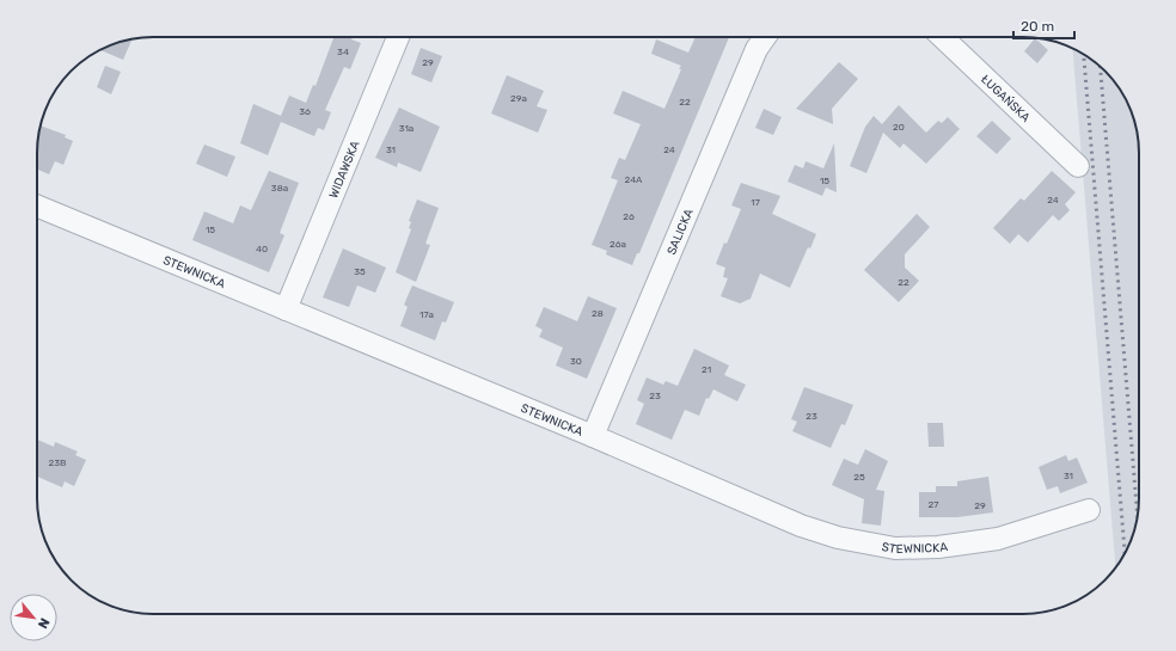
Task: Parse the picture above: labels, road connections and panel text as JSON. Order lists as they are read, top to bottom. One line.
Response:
{"streets":{"street":["ŁUGAŃSKA","WIDAWSKA","SALICKA","STEWNICKA"]},"crossings":[["WIDAWSKA","STEWNICKA"],["SALICKA","STEWNICKA"]],"house_numbers":["34","29","29a","22","36","20","31a","31","24","24A","15","38a","24","17","26","15","26a","40","35","22","28","17a","30","21","23","23","23B","31","25","27","29"],"scale_bar":"20 m","north":"bottom right"}
